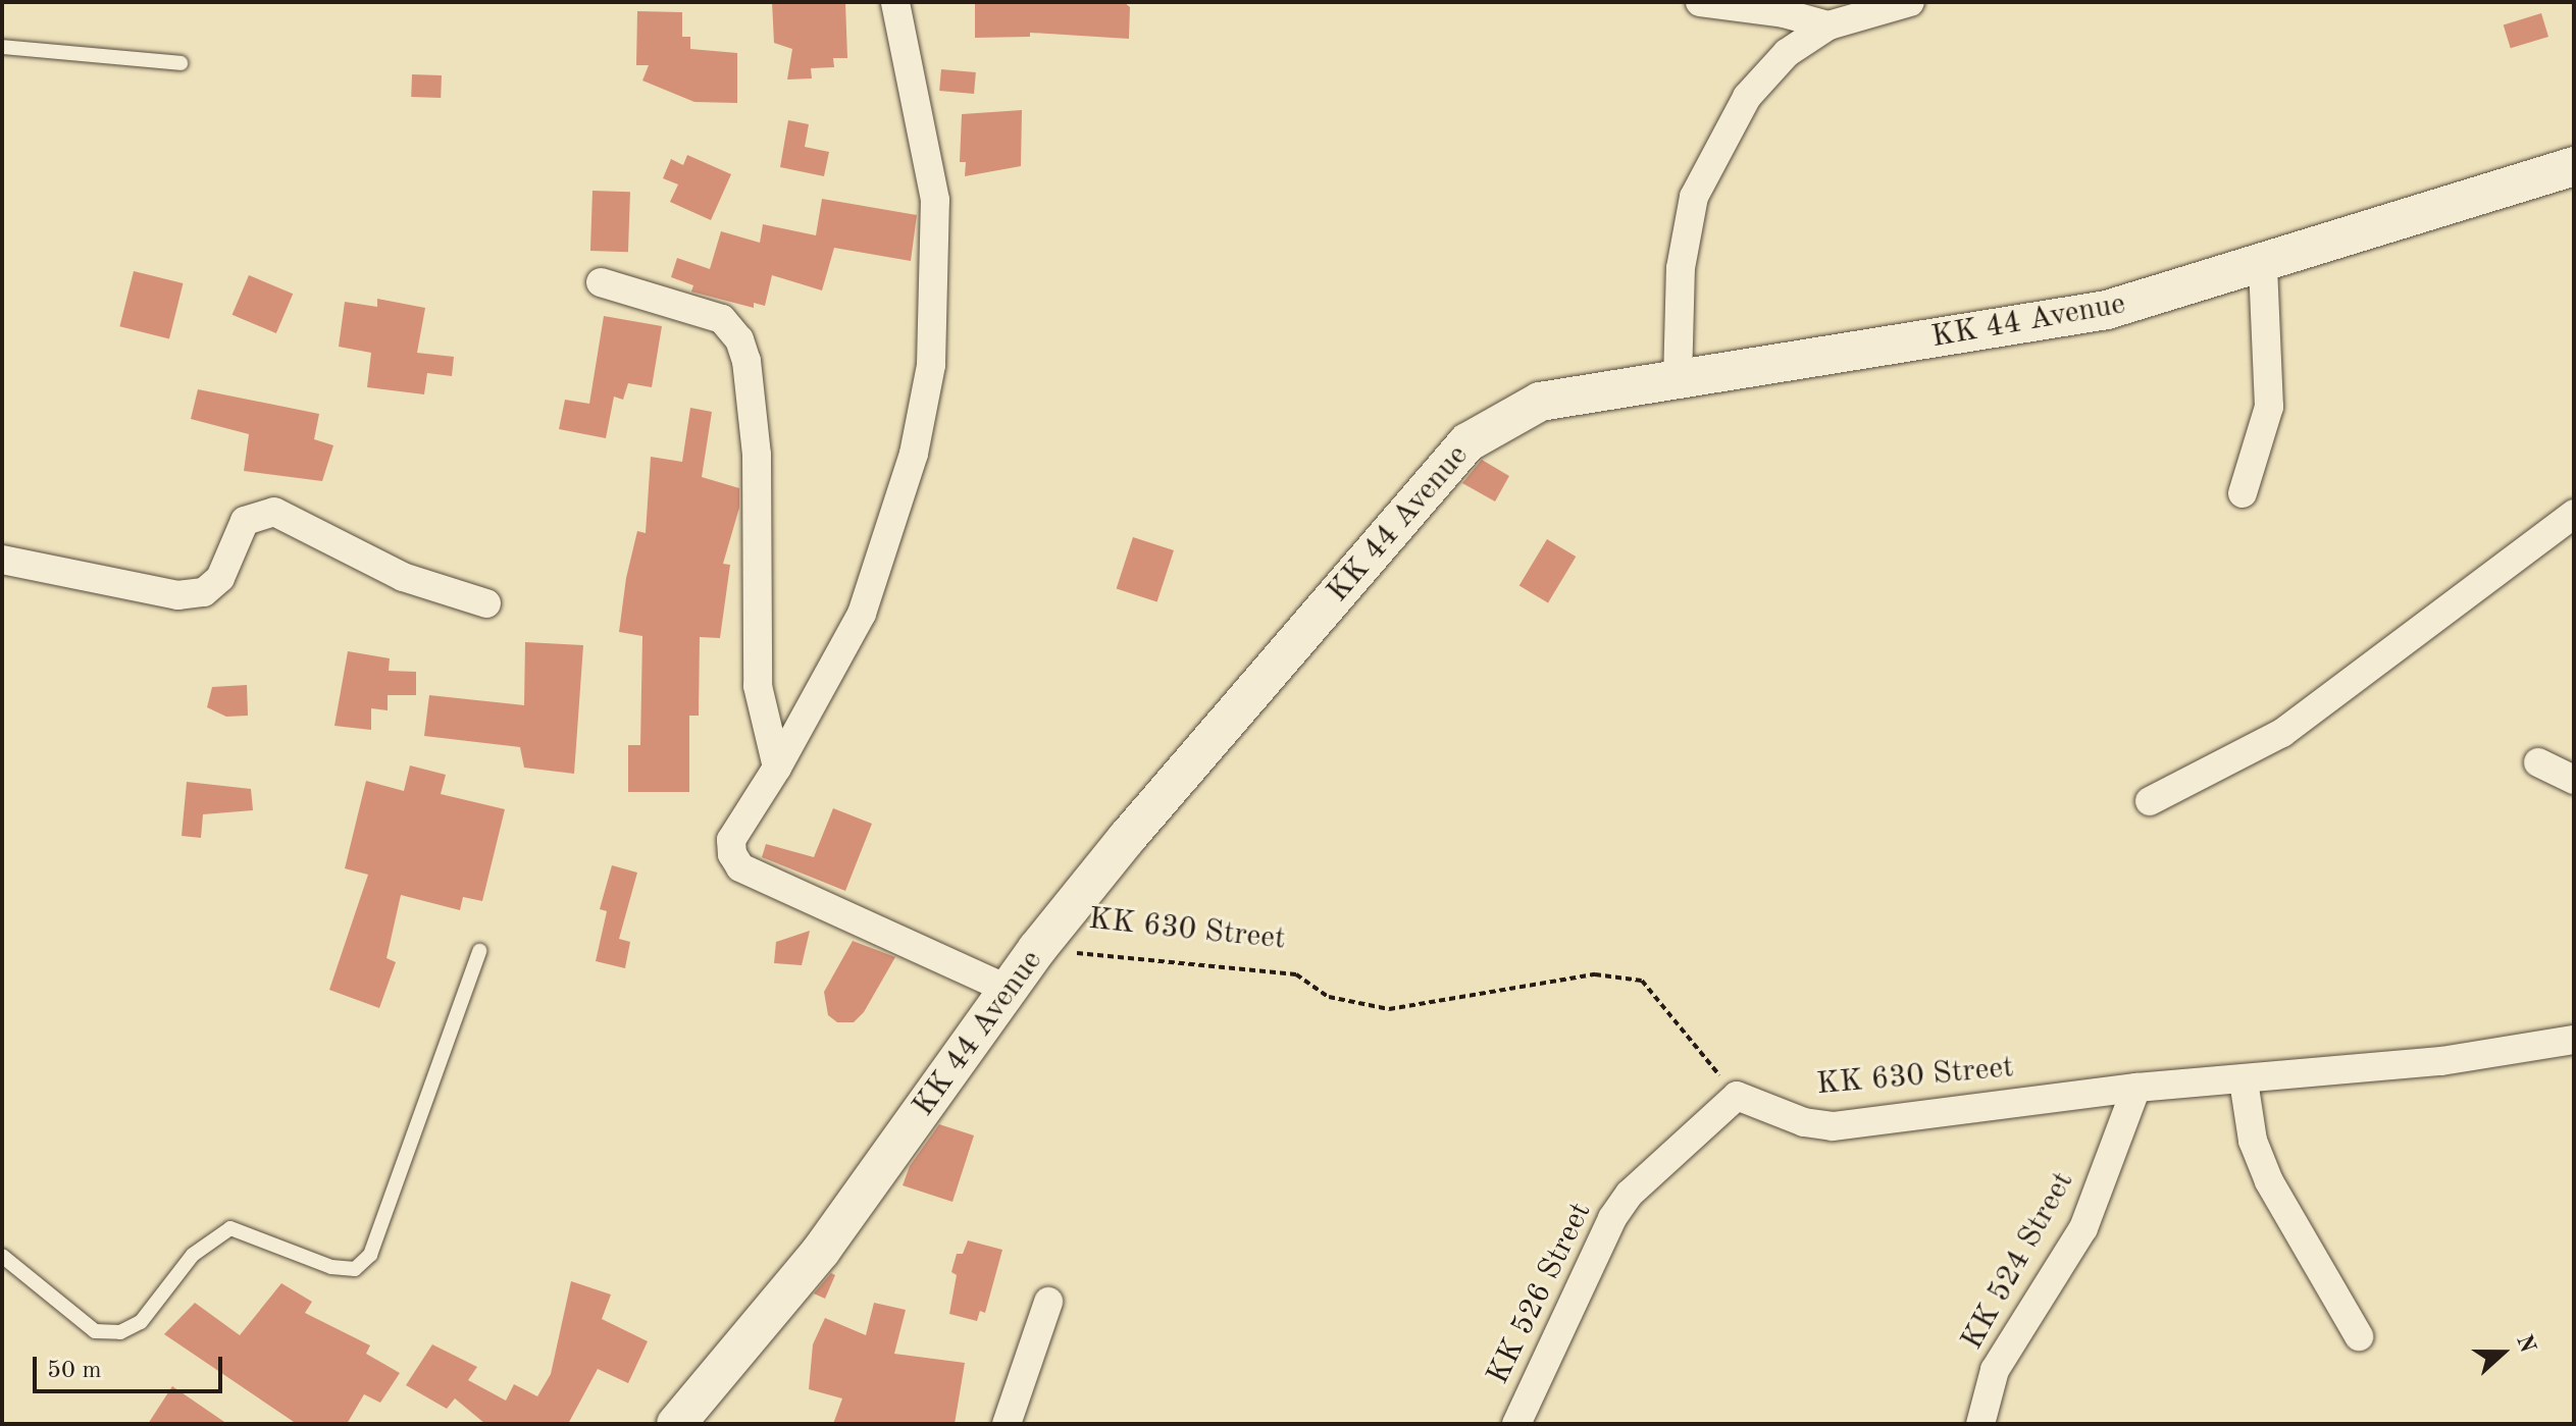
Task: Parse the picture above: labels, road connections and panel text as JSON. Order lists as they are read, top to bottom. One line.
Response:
{"streets":{"main road":["KK 44 Avenue"],"street":["KK 630 Street","KK 524 Street","KK 526 Street"]},"crossings":[["KK 44 Avenue","KK 630 Street"],["KK 630 Street","KK 524 Street"],["KK 630 Street","KK 526 Street"]],"scale_bar":"50 m","north":"right"}
